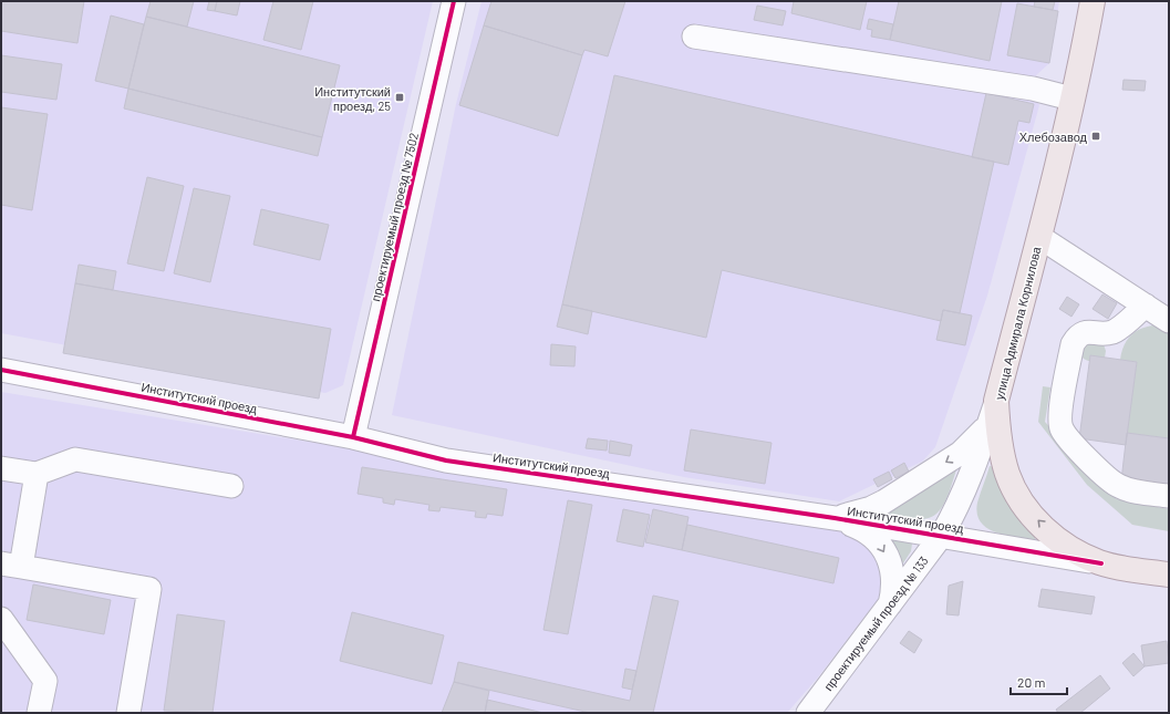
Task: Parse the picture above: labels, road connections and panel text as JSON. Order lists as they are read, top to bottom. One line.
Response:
{"streets":{"main road":["улица Адмирала Корнилова"],"street":["проектируемый проезд № 7502","Институтский проезд","проектируемый проезд № 133"]},"crossings":[["проектируемый проезд № 7502","Институтский проезд"],["улица Адмирала Корнилова","Институтский проезд"],["улица Адмирала Корнилова","проектируемый проезд № 133"],["Институтский проезд","проектируемый проезд № 133"]],"places":{"transit":["Институтский проезд, 25","Хлебозавод"]},"scale_bar":"20 m"}
